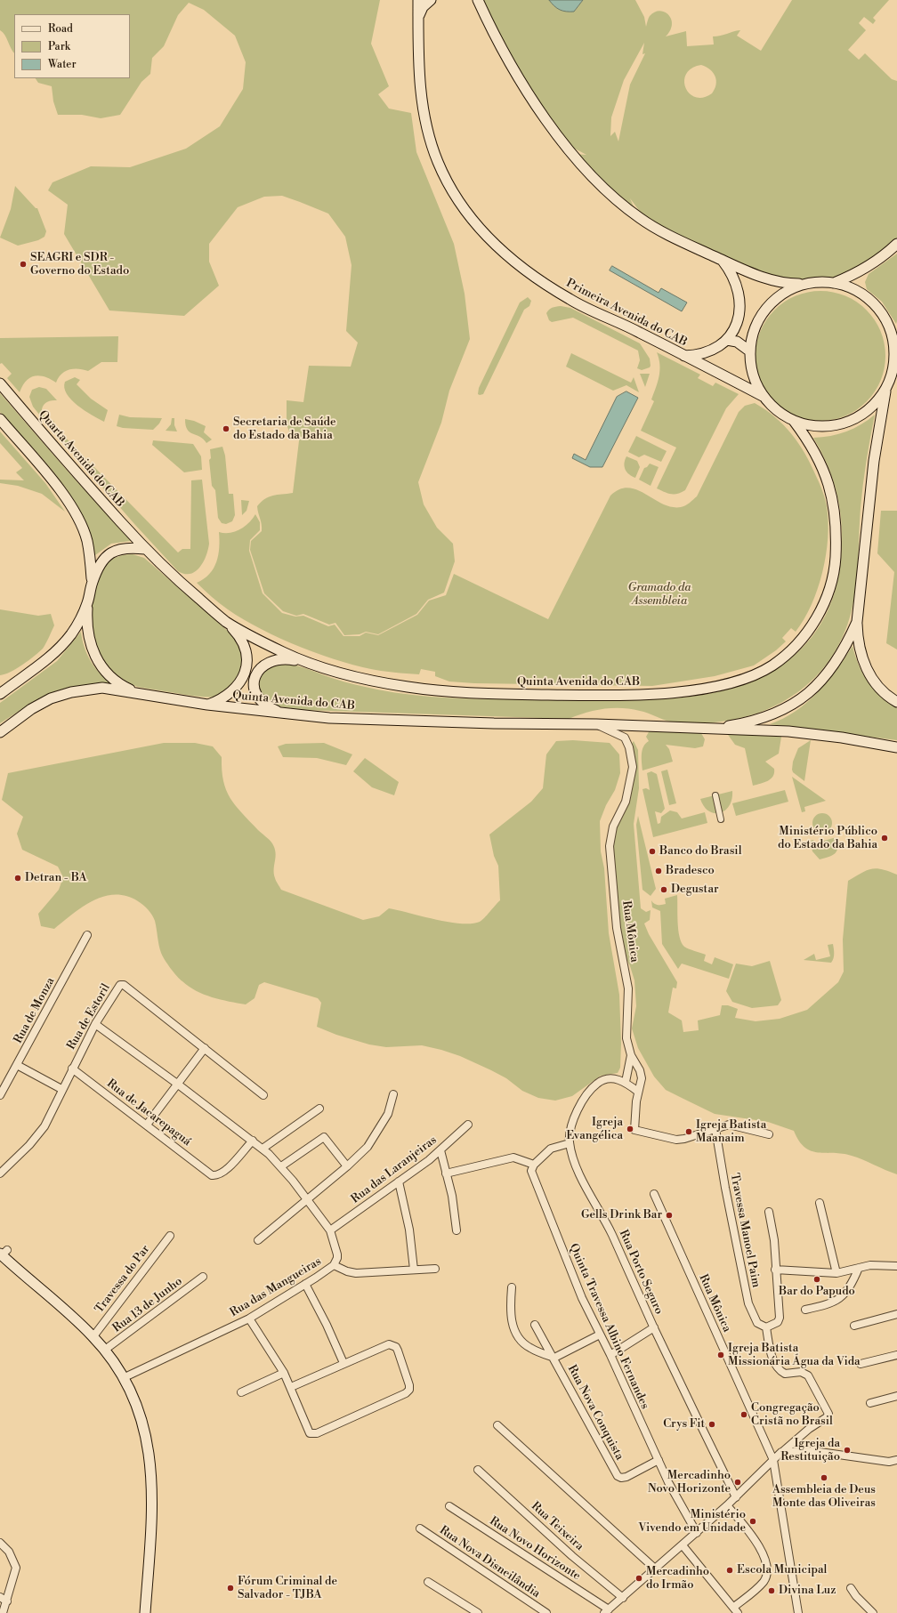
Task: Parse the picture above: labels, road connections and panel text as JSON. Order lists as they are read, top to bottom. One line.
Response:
{"streets":{"main road":["Primeira Avenida do CAB","Quarta Avenida do CAB","Quinta Avenida do CAB"],"street":["Rua Mônica","Rua de Monza","Rua de Estoril","Rua de Jacarepaguá","Rua das Laranjeiras","Travessa Manoel Paim","Rua Porto Seguro","Travessa do Par","Rua das Mangueiras","Rua 13 de Junho","Quinta Travessa Albino Fernandes","Rua Nova Conquista","Rua Teixeira","Rua Novo Horizonte","Rua Nova Disneilândia"]},"crossings":[["Quarta Avenida do CAB","Quinta Avenida do CAB"],["Quinta Avenida do CAB","Rua Mônica"],["Rua Mônica","Travessa Manoel Paim"],["Rua de Estoril","Rua de Jacarepaguá"],["Rua de Estoril","Rua das Mangueiras"],["Rua de Jacarepaguá","Rua das Mangueiras"],["Rua das Laranjeiras","Rua das Mangueiras"],["Quinta Travessa Albino Fernandes","Rua Nova Conquista"]],"parks":["Gramado da Assembleia"],"places":["SEAGRI e SDR - Governo do Estado","Secretaria de Saúde do Estado da Bahia","Ministério Público do Estado da Bahia","Banco do Brasil","Bradesco","Detran - BA","Degustar","Igreja Evangélica","Igreja Batista Maanaim","Gells Drink Bar","Bar do Papudo","Igreja Batista Missionária Água da Vida","Congregação Cristã no Brasil","Crys Fit","Igreja da Restituição","Assembleia de Deus Monte das Oliveiras","Mercadinho Novo Horizonte","Ministério Vivendo em Unidade","Escola Municipal","Mercadinho do Irmão","Fórum Criminal de Salvador - TJBA","Divina Luz"],"legend":["Road","Park","Water"]}
